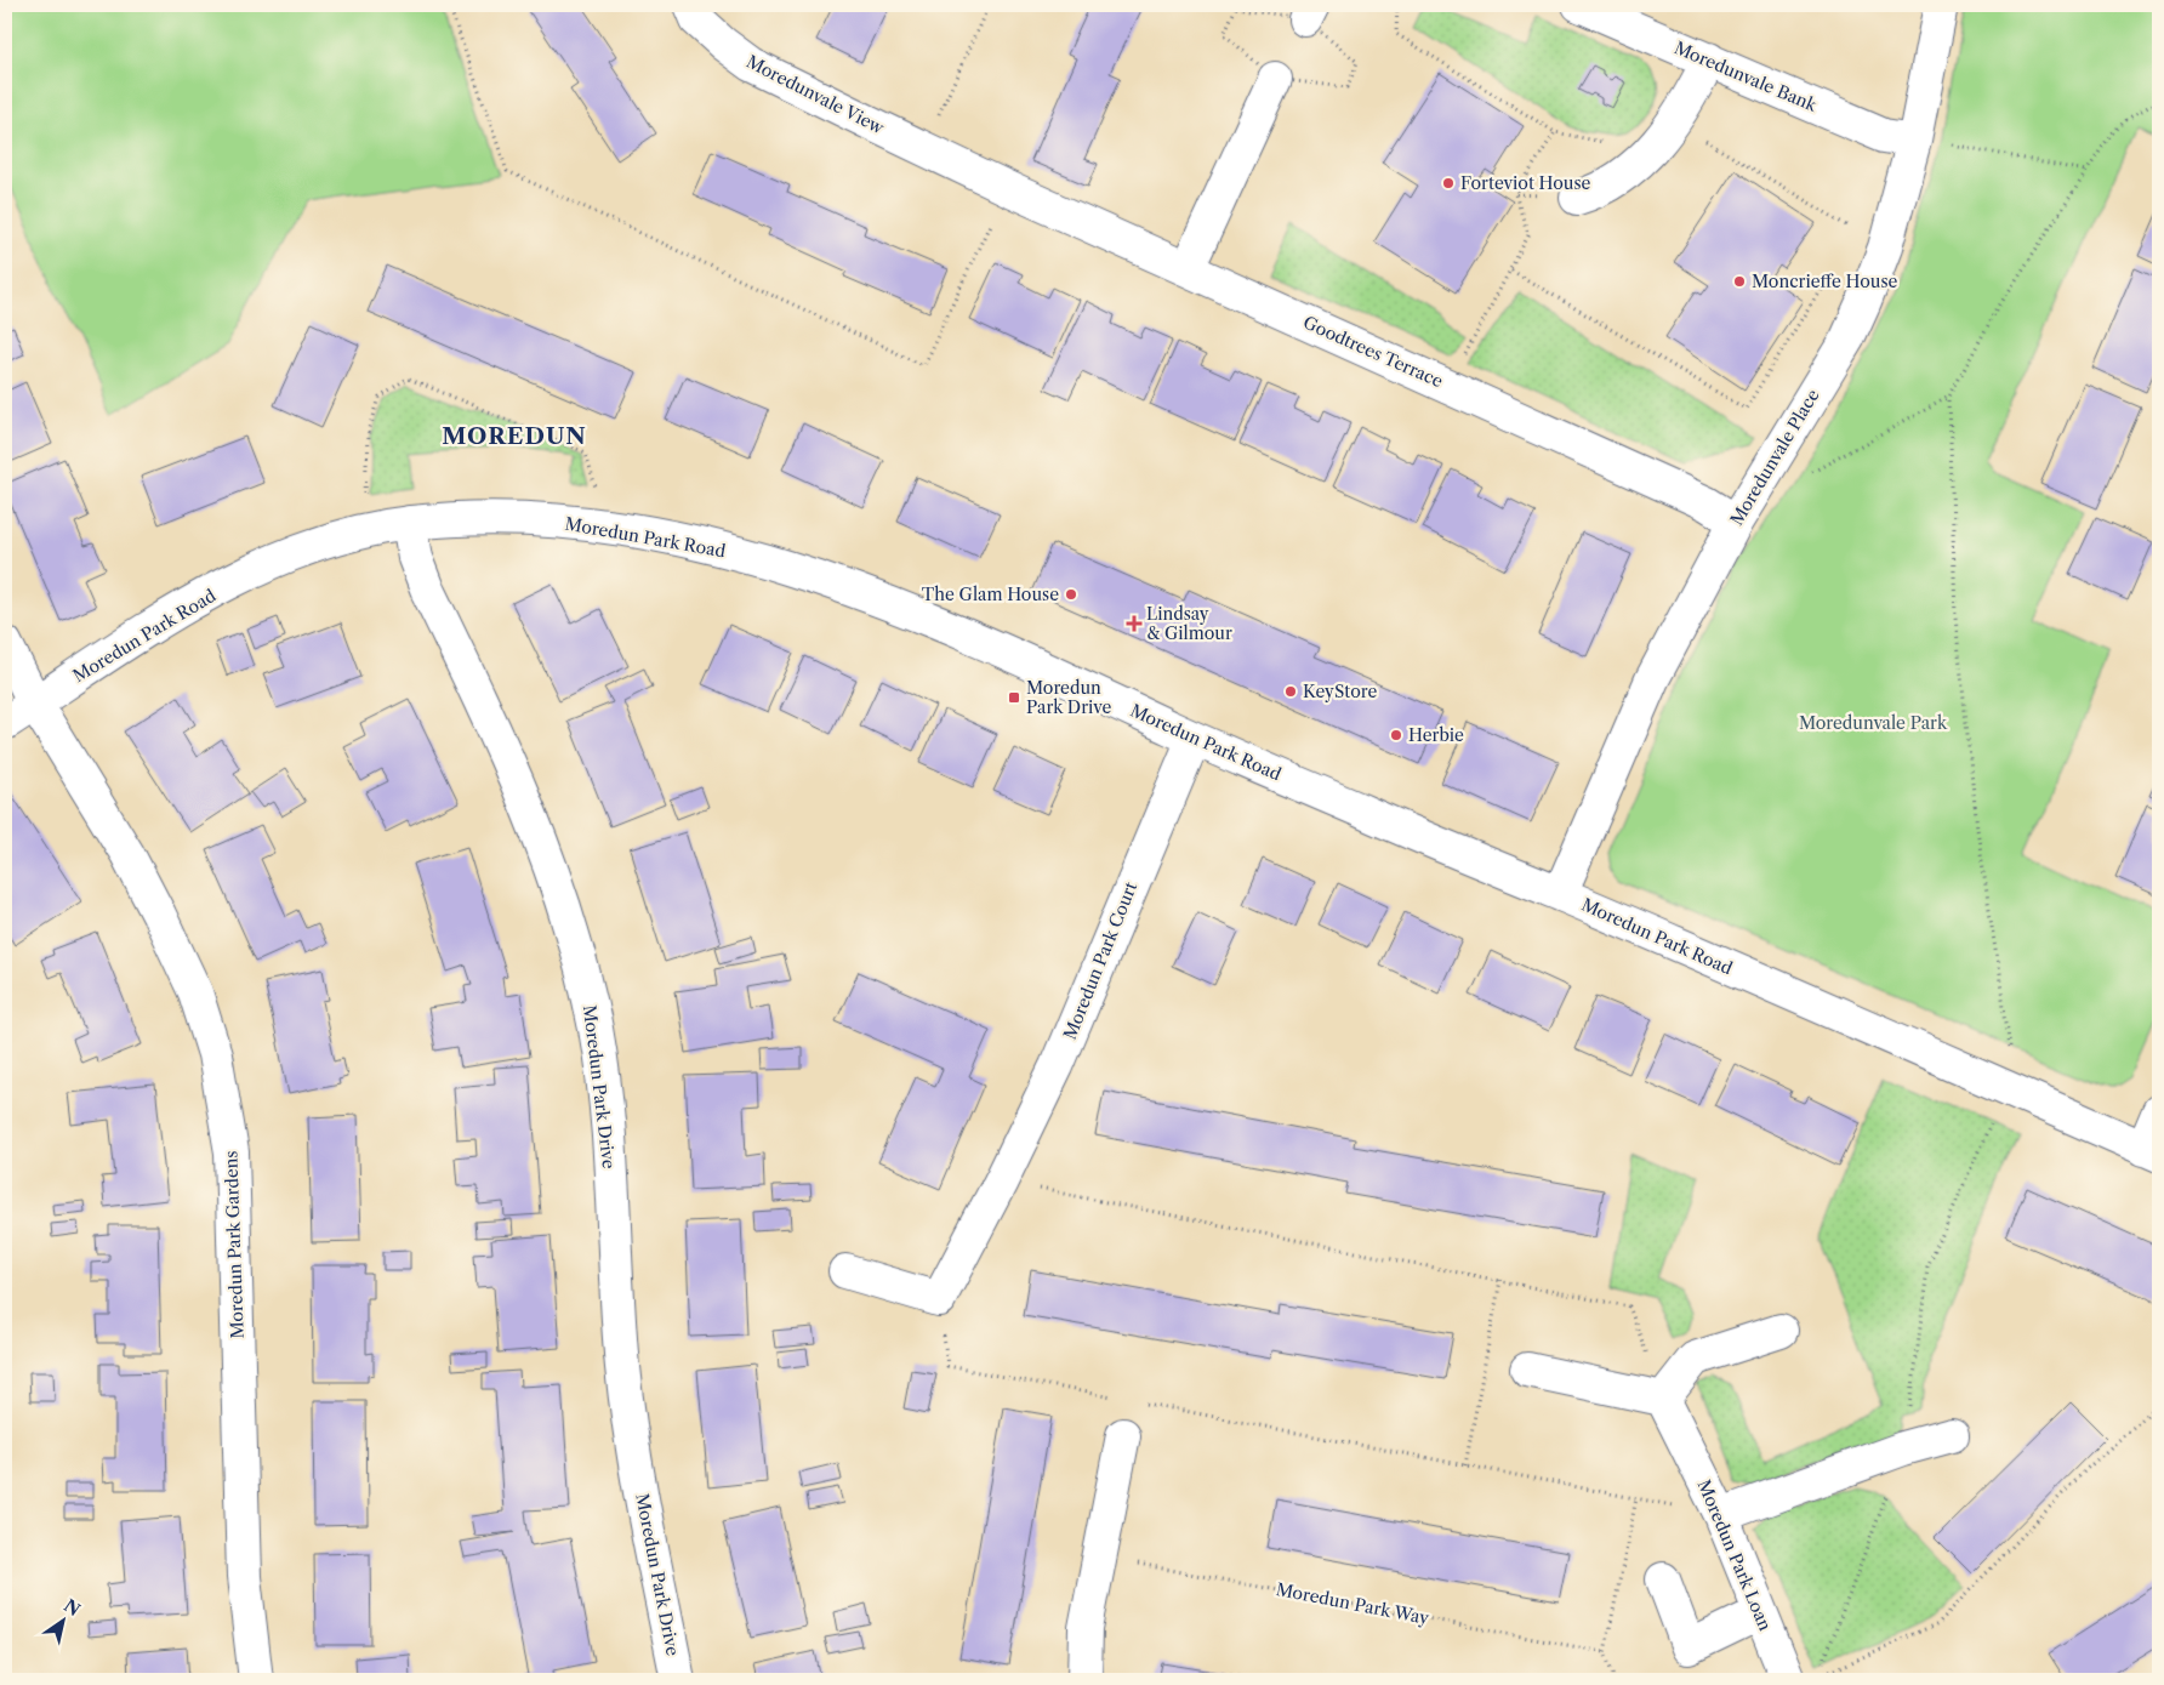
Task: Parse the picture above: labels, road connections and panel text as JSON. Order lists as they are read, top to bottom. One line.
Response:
{"streets":{"street":["Moredunvale Bank","Moredunvale View","Goodtrees Terrace","Moredunvale Place","Moredun Park Road","Moredun Park Court","Moredun Park Drive","Moredun Park Gardens","Moredun Park Loan"],"path":["Moredun Park Way"]},"crossings":[["Moredunvale Bank","Moredunvale Place"],["Moredunvale View","Goodtrees Terrace"],["Goodtrees Terrace","Moredunvale Place"],["Moredunvale Place","Moredun Park Road"],["Moredun Park Road","Moredun Park Court"],["Moredun Park Road","Moredun Park Drive"],["Moredun Park Road","Moredun Park Gardens"]],"districts":["MOREDUN"],"parks":["Moredunvale Park"],"places":{"other":["Forteviot House","Moncrieffe House","The Glam House","KeyStore","Herbie"],"health":["Lindsay & Gilmour"],"transit":["Moredun Park Drive"]},"north":"top right"}
